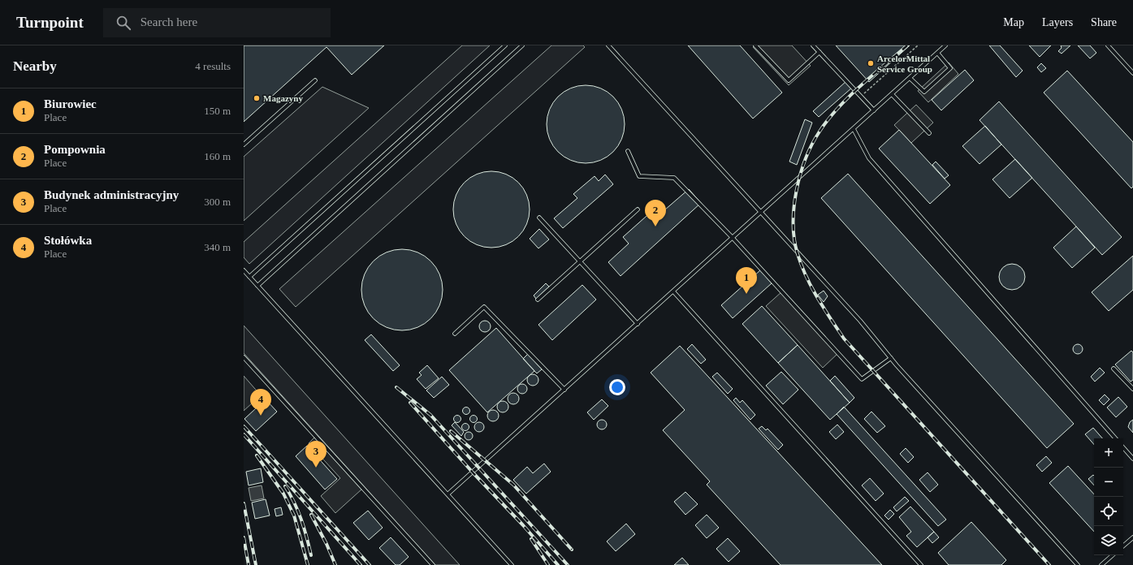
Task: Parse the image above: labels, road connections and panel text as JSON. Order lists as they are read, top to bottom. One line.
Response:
{"places":["ArcelorMittal Service Group","Magazyny"],"page":{"header":"Turnpoint","search":"Search here","nav":["Map","Layers","Share"],"heading":["Nearby","4 results"],"list":[{"mark":"1","name":"Biurowiec","note":"Place","value":"150 m"},{"mark":"2","name":"Pompownia","note":"Place","value":"160 m"},{"mark":"3","name":"Budynek administracyjny","note":"Place","value":"300 m"},{"mark":"4","name":"Stołówka","note":"Place","value":"340 m"}],"pins":["2","1","4","3"],"map_buttons":["+","−"]}}
